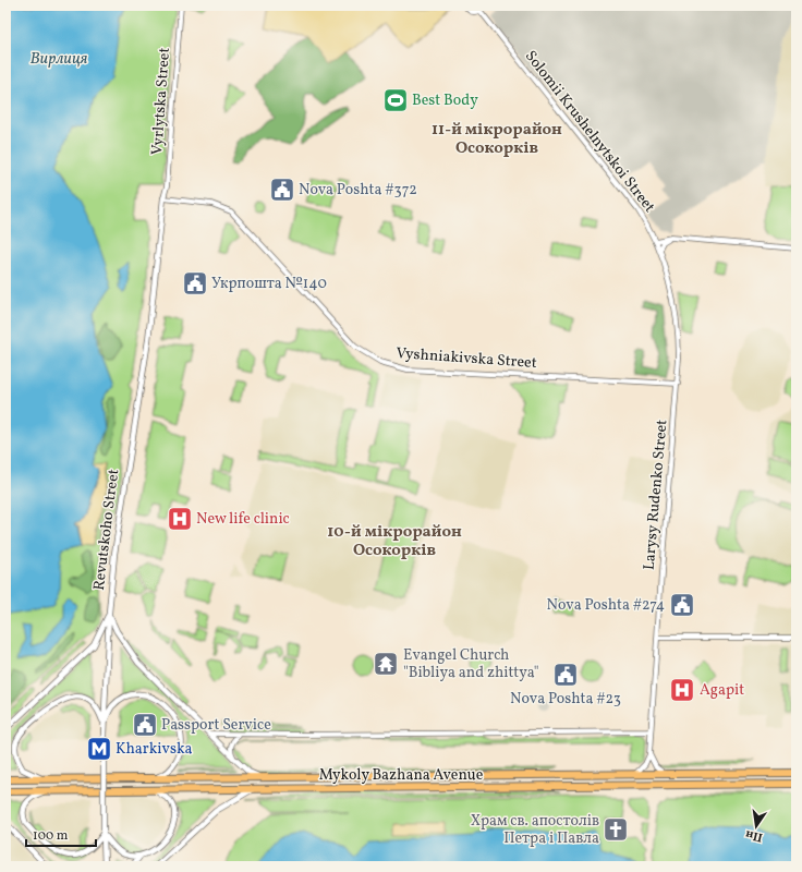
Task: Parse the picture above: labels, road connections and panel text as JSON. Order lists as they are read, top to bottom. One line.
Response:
{"streets":{"highway":["Mykoly Bazhana Avenue"],"street":["Vyrlytska Street","Solomii Krushelnytskoi Street","Vyshniakivska Street","Larysy Rudenko Street","Revutskoho Street"]},"crossings":[["Vyrlytska Street","Vyshniakivska Street"],["Vyrlytska Street","Revutskoho Street"],["Solomii Krushelnytskoi Street","Larysy Rudenko Street"],["Vyshniakivska Street","Larysy Rudenko Street"],["Vyshniakivska Street","Revutskoho Street"]],"districts":["11-й мікрорайон Осокорків","10-й мікрорайон Осокорків"],"water":["Вирлиця"],"places":{"sports":["Best Body"],"public building":["Nova Poshta #372","Укрпошта №140","Nova Poshta #274","Nova Poshta #23","Passport Service"],"hospital":["New life clinic","Agapit"],"temple":["Evangel Church \"Bibliya and zhittya\""],"metro station":["Kharkivska"],"church":["Храм св. апостолів Петра і Павла"]},"scale_bar":"100 m","north":"bottom"}
